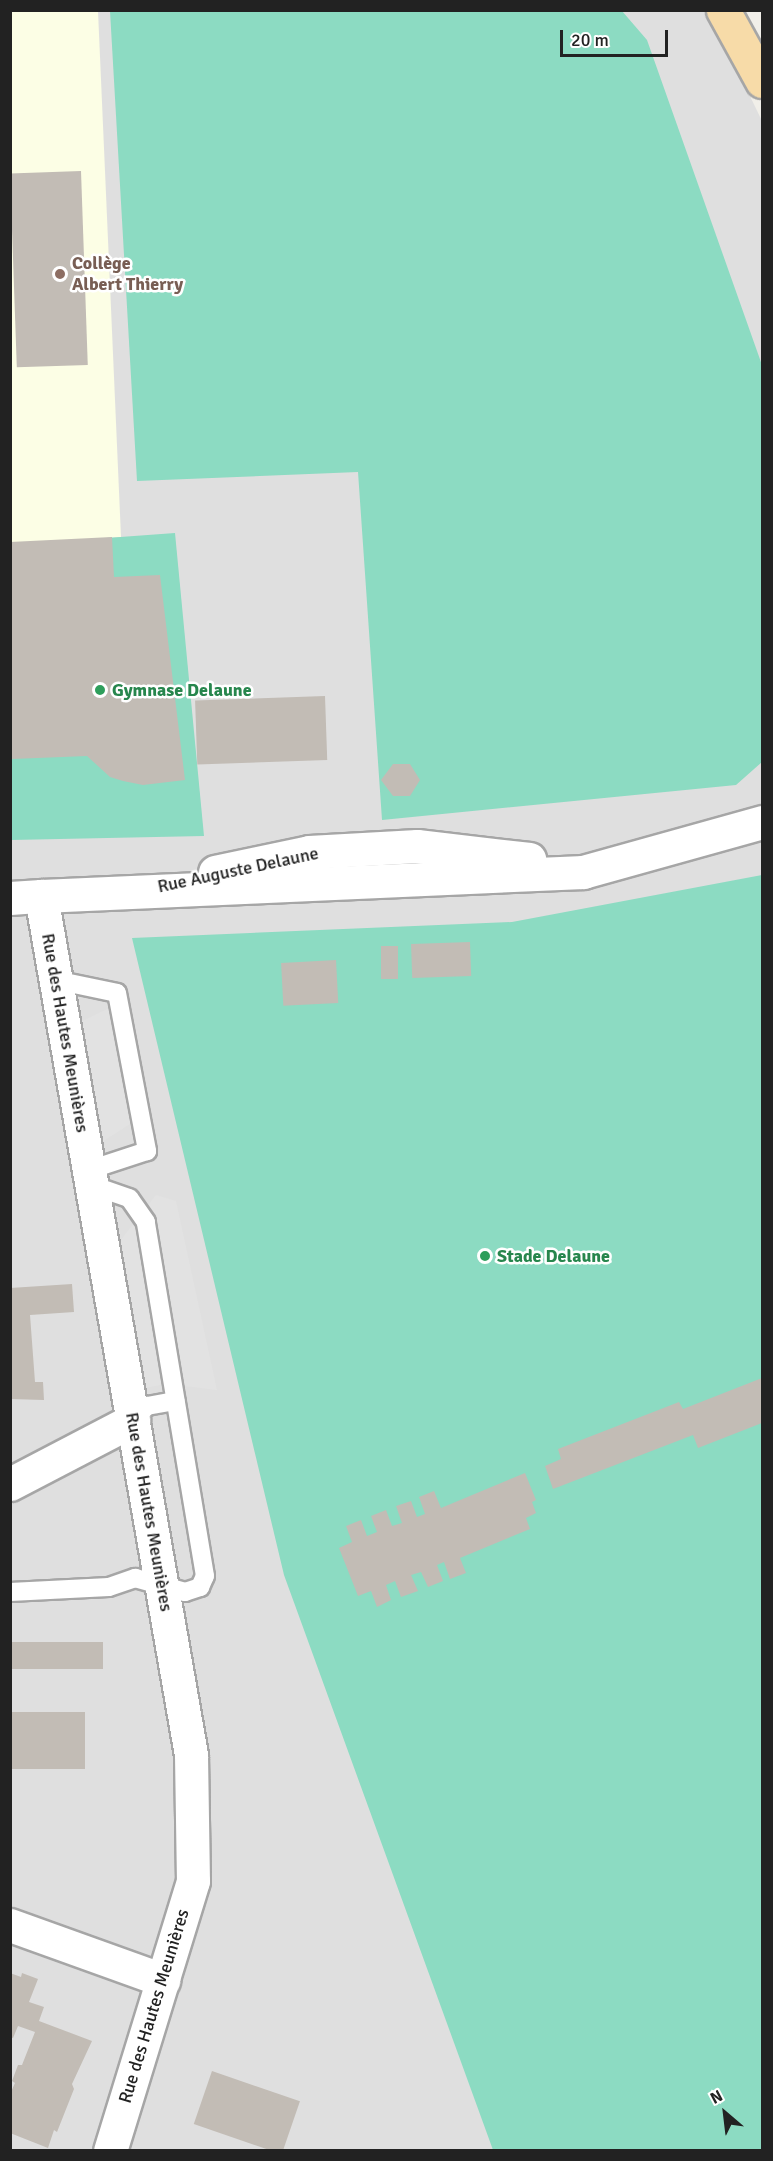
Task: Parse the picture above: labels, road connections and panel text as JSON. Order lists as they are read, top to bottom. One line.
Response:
{"streets":{"street":["Rue Auguste Delaune","Rue des Hautes Meunières"]},"crossings":[["Rue Auguste Delaune","Rue des Hautes Meunières"]],"places":["Collège Albert Thierry","Gymnase Delaune","Stade Delaune"],"scale_bar":"20 m","north":"top left"}
